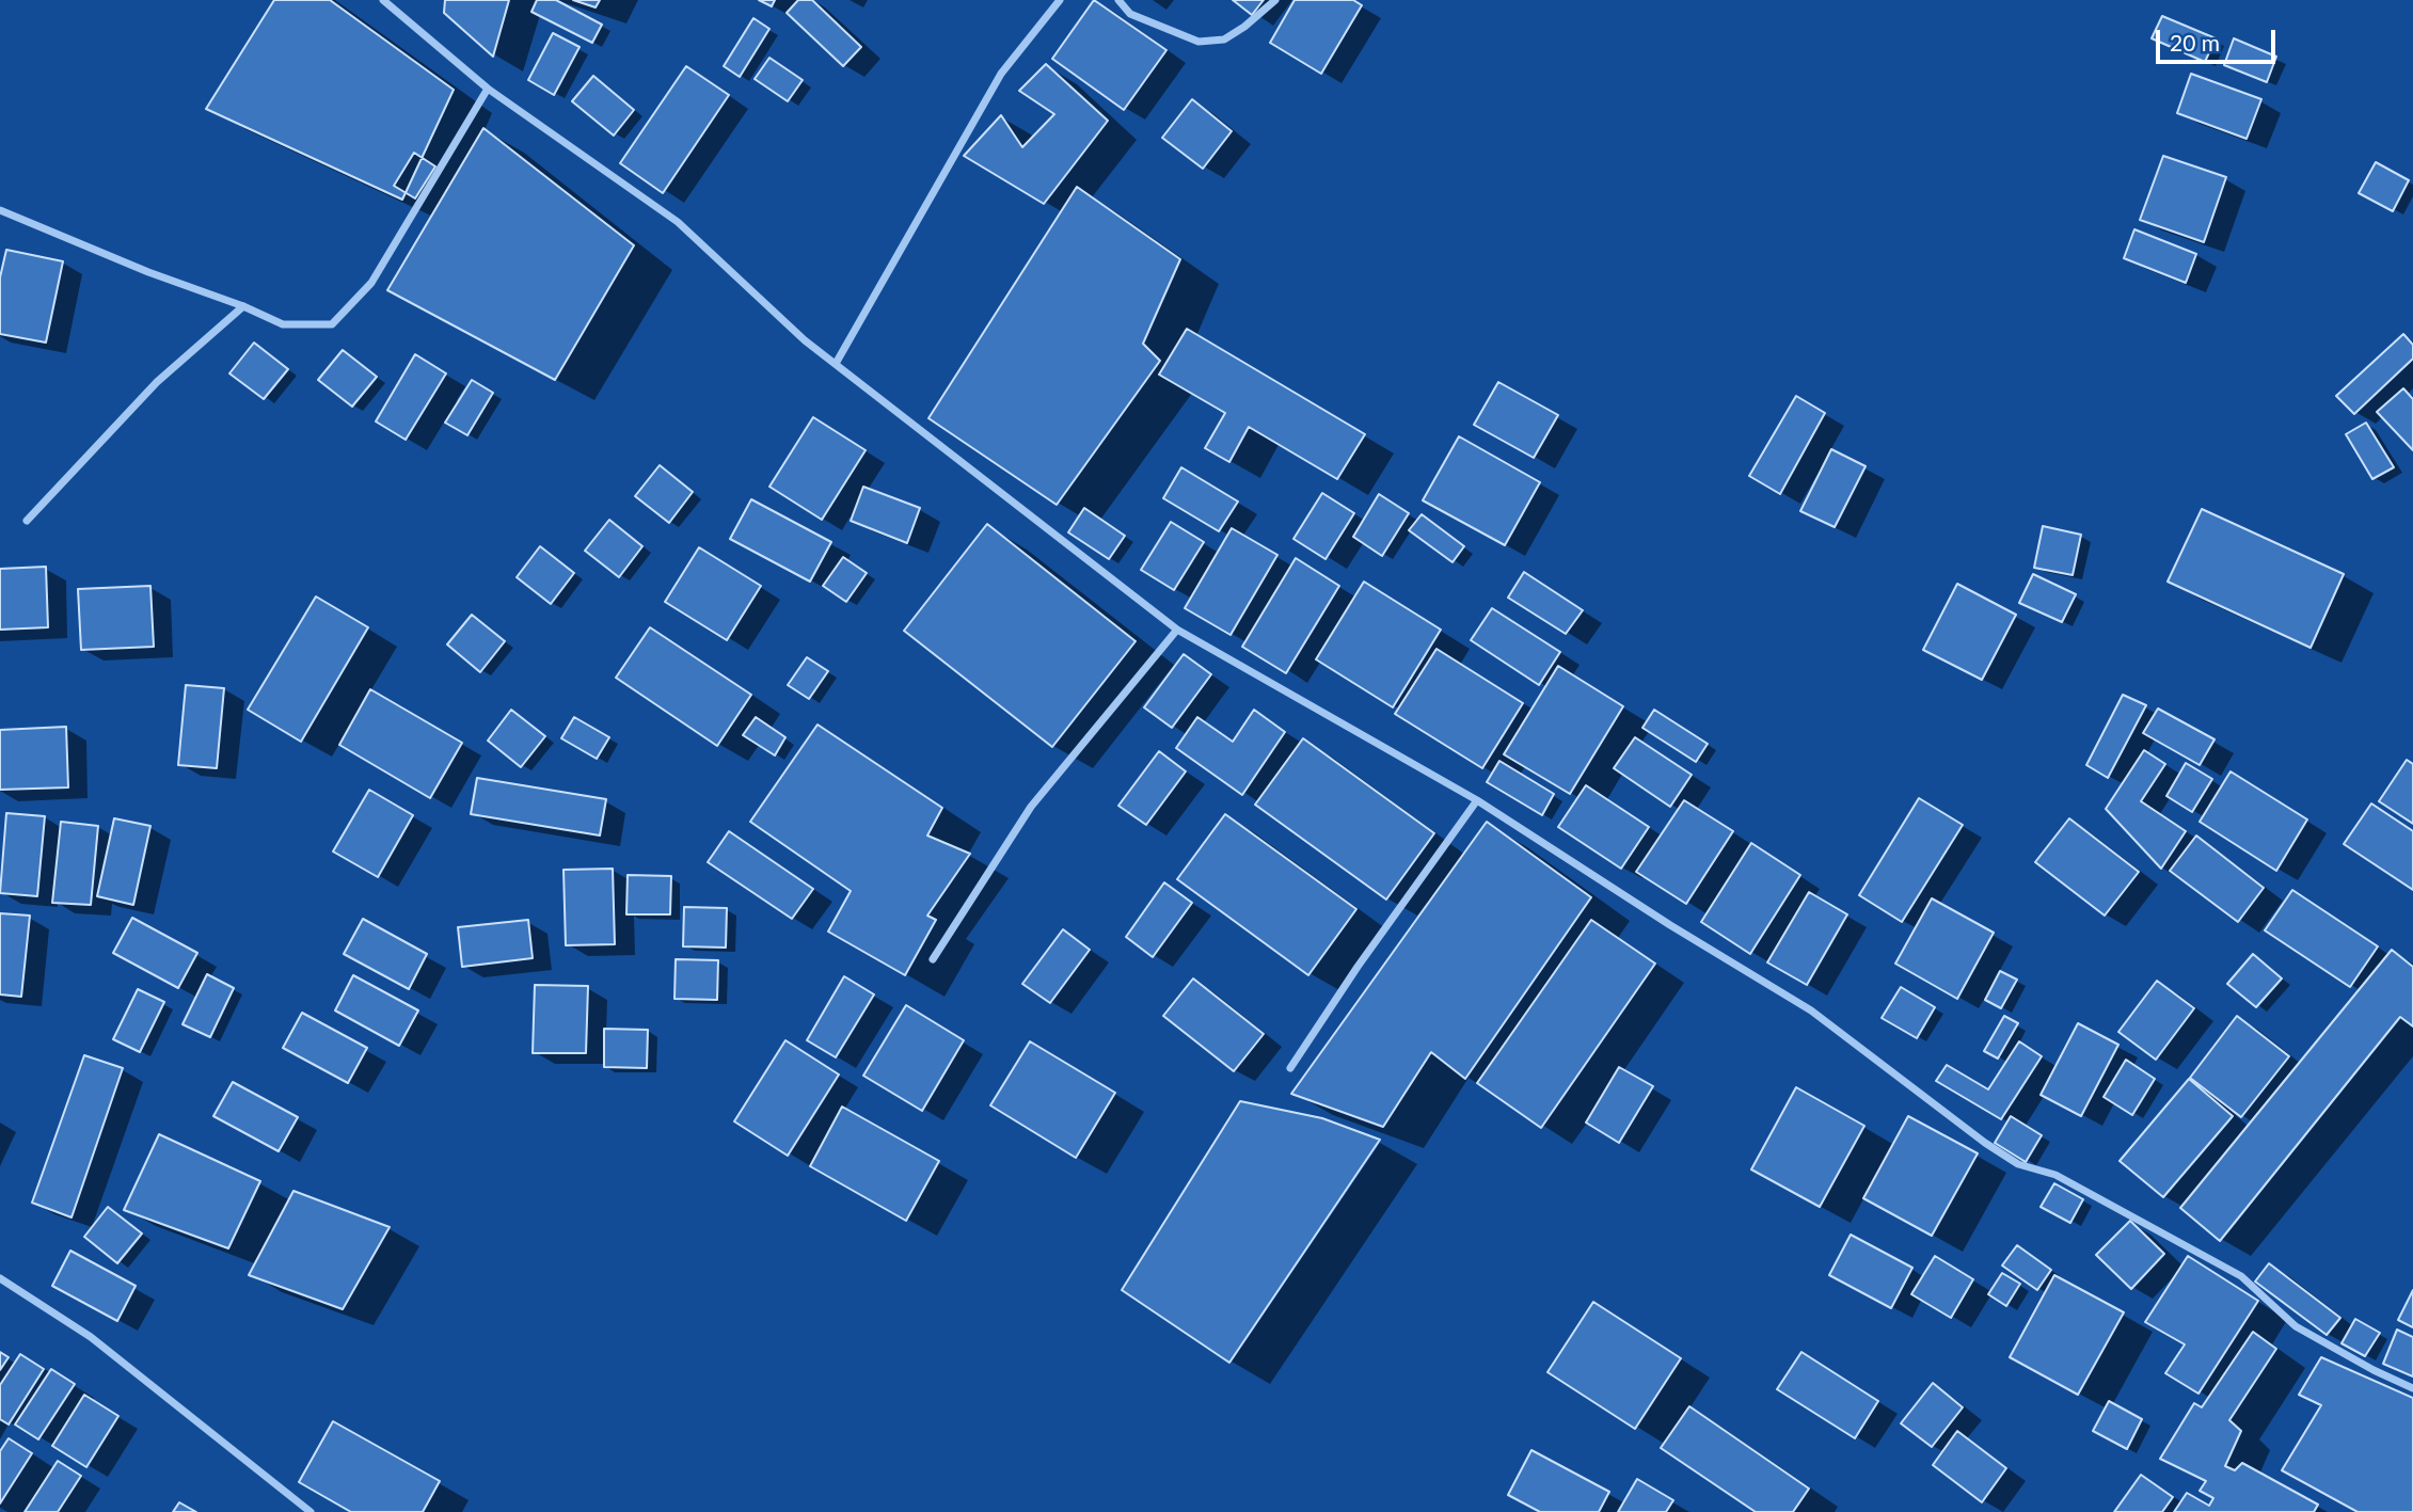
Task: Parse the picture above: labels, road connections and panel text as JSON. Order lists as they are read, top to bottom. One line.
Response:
{"scale_bar":"20 m"}
